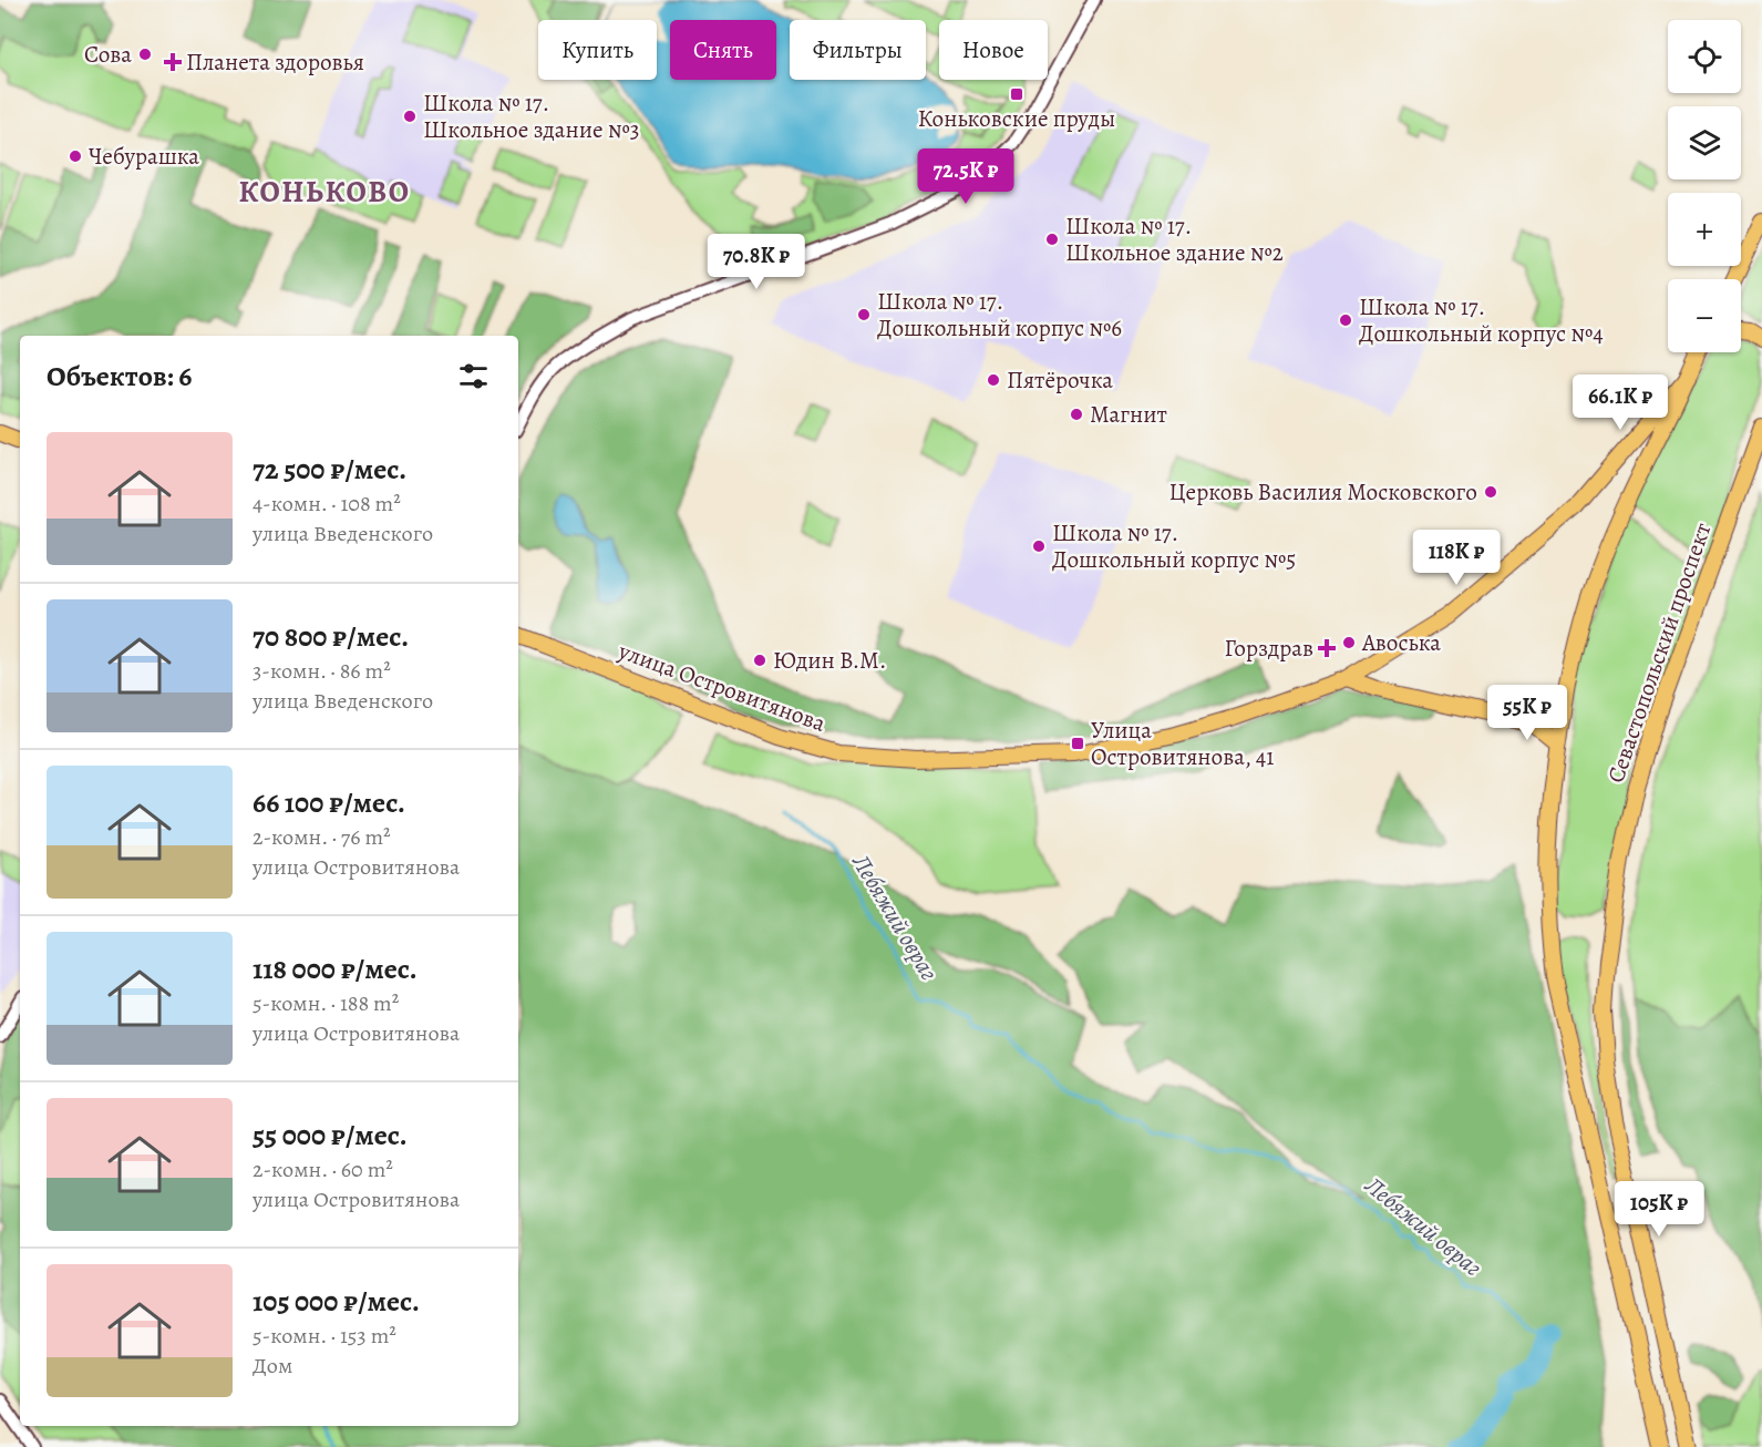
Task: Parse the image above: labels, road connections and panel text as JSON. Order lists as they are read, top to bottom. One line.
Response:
{"streets":{"main road":["Севастопольский проспект","улица Островитянова"]},"districts":["КОНЬКОВО"],"water":["Лебяжий овраг"],"places":{"other":["Сова","Школа № 17. Школьное здание №3","Чебурашка","Школа № 17. Школьное здание №2","Школа № 17. Дошкольный корпус №6","Школа № 17. Дошкольный корпус №4","Пятёрочка","Магнит","Церковь Василия Московского","Школа № 17. Дошкольный корпус №5","Авоська","Юдин В.М."],"health":["Планета здоровья","Горздрав"],"transit":["Коньковские пруды","Улица Островитянова, 41"]},"page":{"map_buttons":["+","−"],"chip":["Купить","Снять","Фильтры","Новое"],"price":["72.5K ₽","70.8K ₽","66.1K ₽","118K ₽","55K ₽","105K ₽"],"heading":"Объектов: 6","list":[{"name":"72 500 ₽/мес.","note":"4-комн. · 108 m² · улица Введенского"},{"name":"70 800 ₽/мес.","note":"3-комн. · 86 m² · улица Введенского"},{"name":"66 100 ₽/мес.","note":"2-комн. · 76 m² · улица Островитянова"},{"name":"118 000 ₽/мес.","note":"5-комн. · 188 m² · улица Островитянова"},{"name":"55 000 ₽/мес.","note":"2-комн. · 60 m² · улица Островитянова"},{"name":"105 000 ₽/мес.","note":"5-комн. · 153 m² · Дом"}]}}
